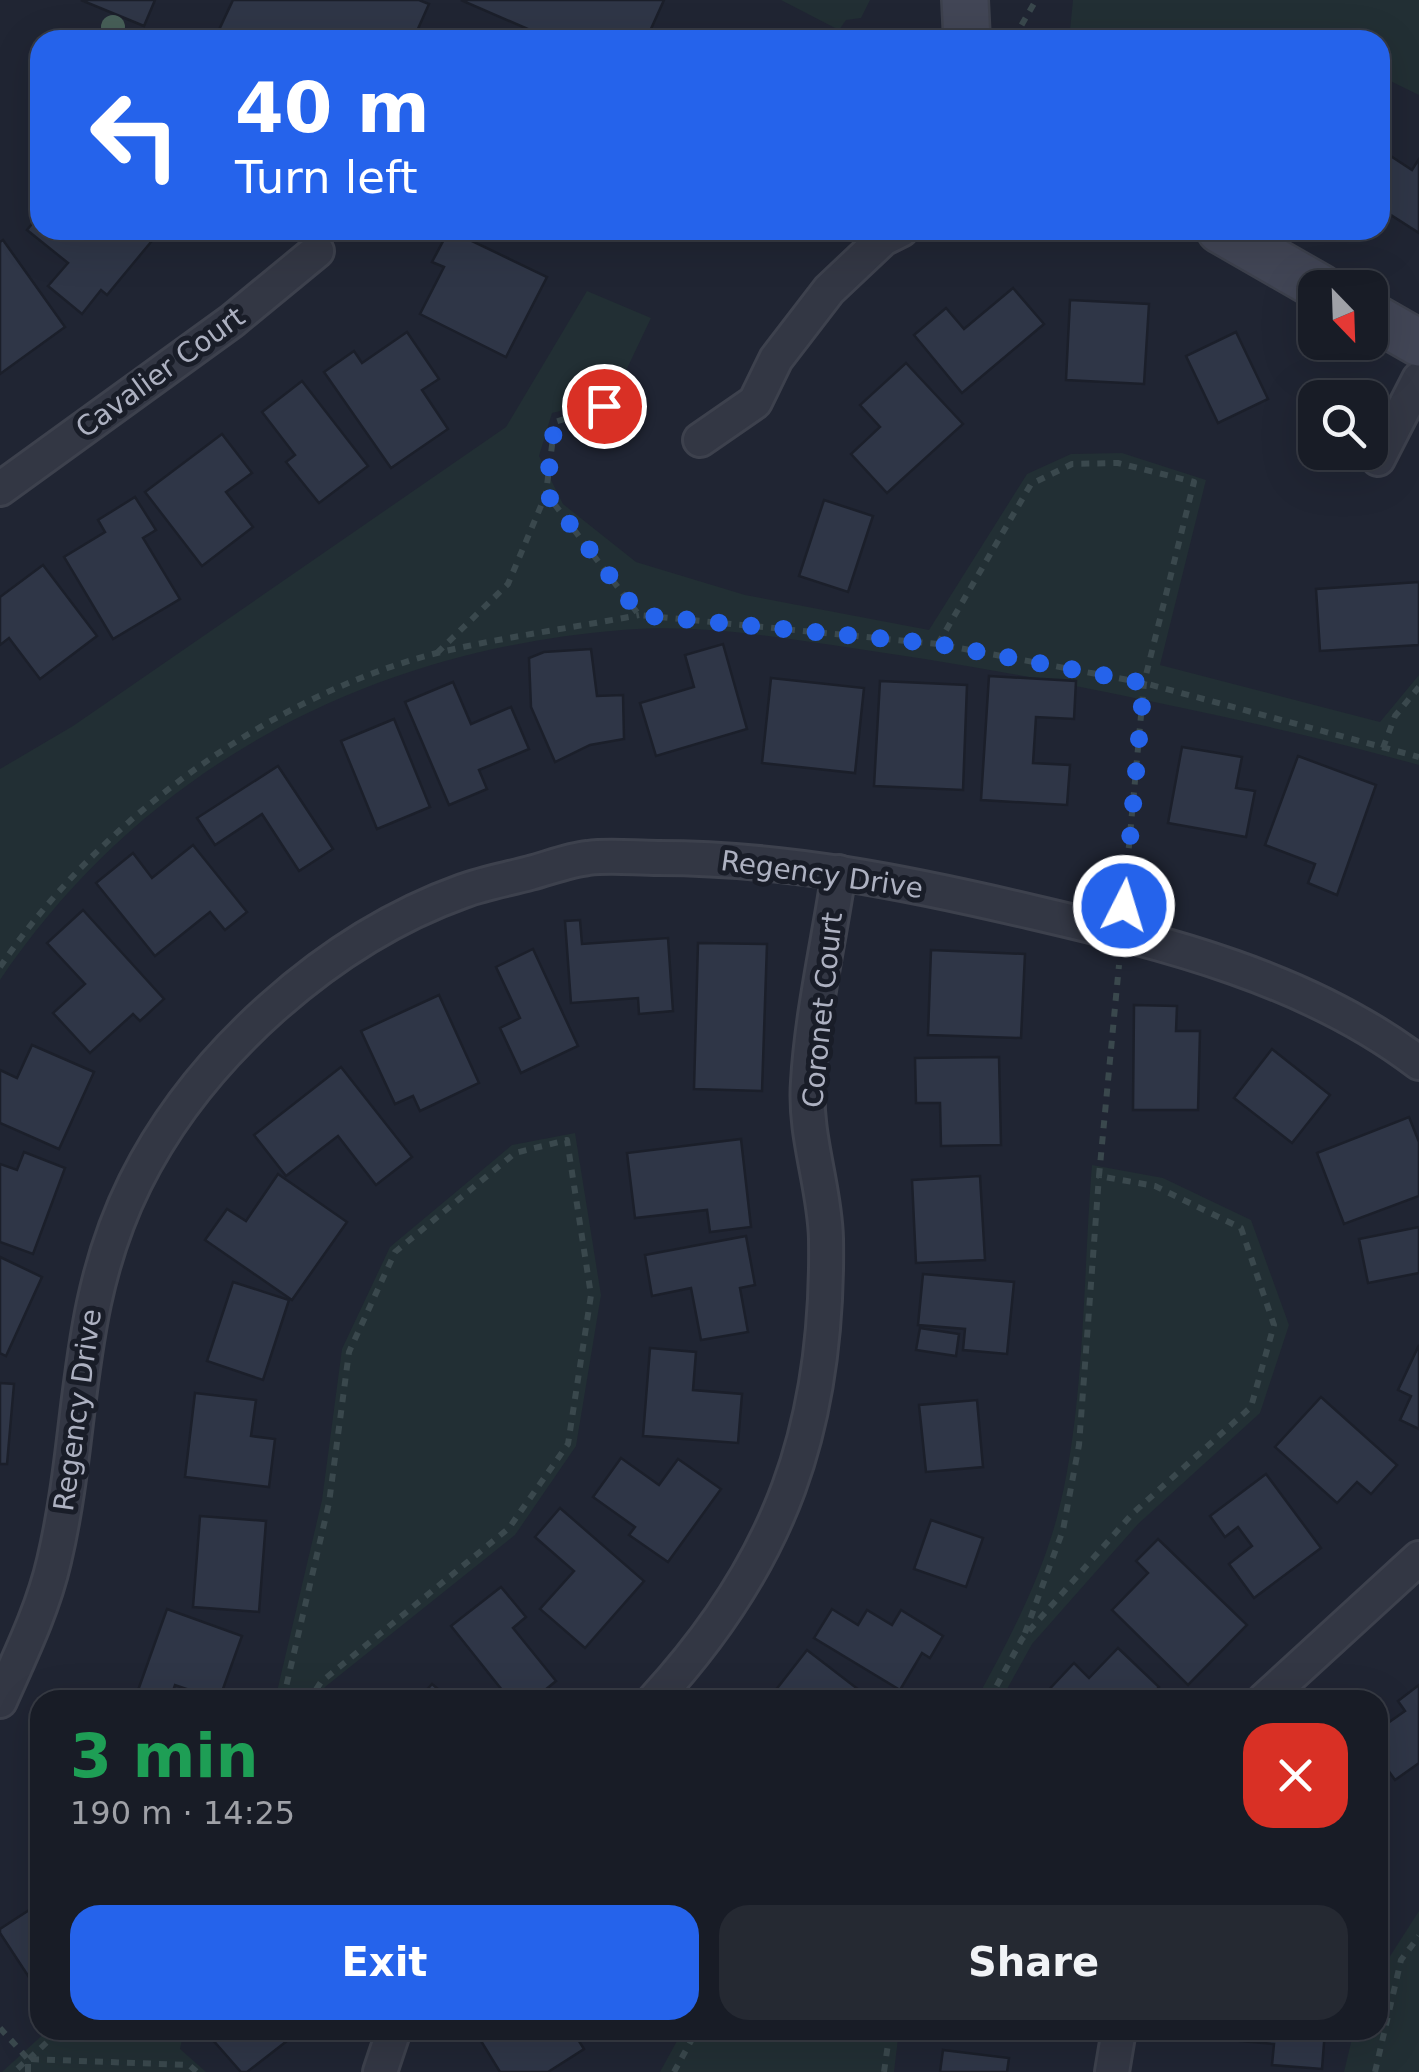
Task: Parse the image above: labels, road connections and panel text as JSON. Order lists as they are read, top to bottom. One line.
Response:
{"streets":{"street":["Cavalier Court","Regency Drive","Coronet Court"]},"crossings":[["Regency Drive","Coronet Court"]],"north":"bottom right","page":{"turn":["40 m","Turn left"],"heading":["3 min","190 m · 14:25"],"buttons":["Exit","Share"]}}
